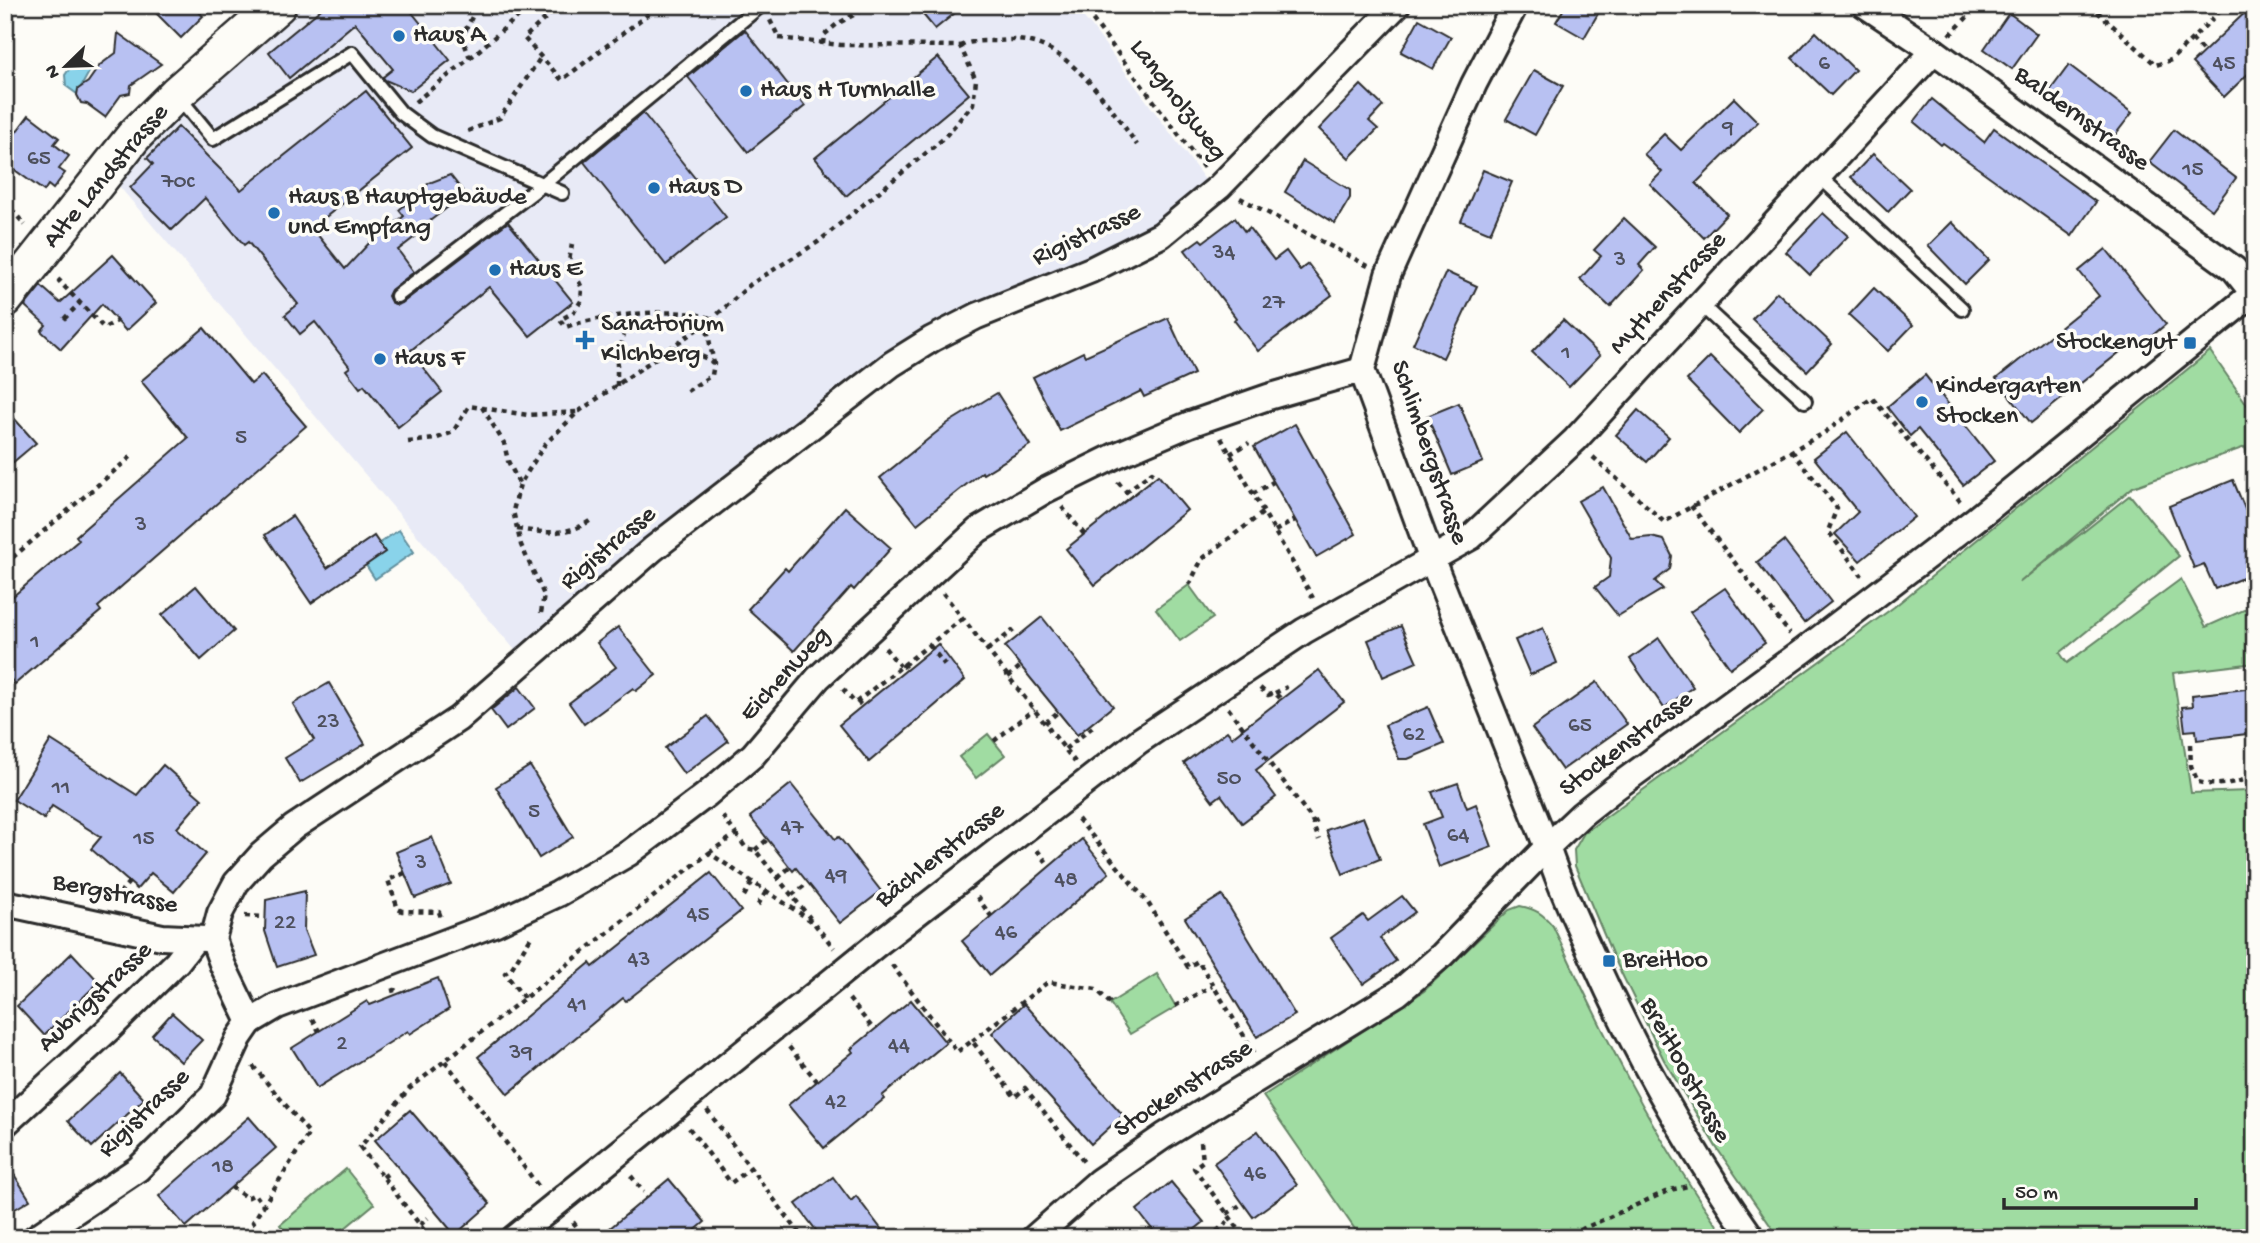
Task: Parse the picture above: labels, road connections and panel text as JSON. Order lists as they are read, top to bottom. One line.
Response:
{"streets":{"street":["Baldernstrasse","Alte Landstrasse","Rigistrasse","Mythenstrasse","Schlimbergstrasse","Eichenweg","Stockenstrasse","Bächlerstrasse","Bergstrasse","Aubrigstrasse","Breitloostrasse"],"path":["Langholzweg"]},"crossings":[["Langholzweg","Rigistrasse"],["Baldernstrasse","Mythenstrasse"],["Baldernstrasse","Stockenstrasse"],["Rigistrasse","Eichenweg"],["Rigistrasse","Bergstrasse"],["Rigistrasse","Aubrigstrasse"],["Mythenstrasse","Schlimbergstrasse"],["Mythenstrasse","Bächlerstrasse"],["Schlimbergstrasse","Eichenweg"],["Schlimbergstrasse","Stockenstrasse"],["Schlimbergstrasse","Bächlerstrasse"],["Schlimbergstrasse","Breitloostrasse"],["Stockenstrasse","Breitloostrasse"],["Bergstrasse","Aubrigstrasse"]],"places":{"other":["Haus A","Haus H Turnhalle","Haus D","Haus B Hauptgebäude und Empfang","Haus E","Haus F","Kindergarten Stocken"],"health":["Sanatorium Kilchberg"],"transit":["Stockengut","Breitloo"]},"house_numbers":["6","45","9","65","15","70c","34","3","27","1","5","3","1","23","65","62","50","11","5","47","64","15","3","49","48","45","22","46","43","41","2","44","39","42","18","46"],"scale_bar":"50 m","north":"bottom left"}
